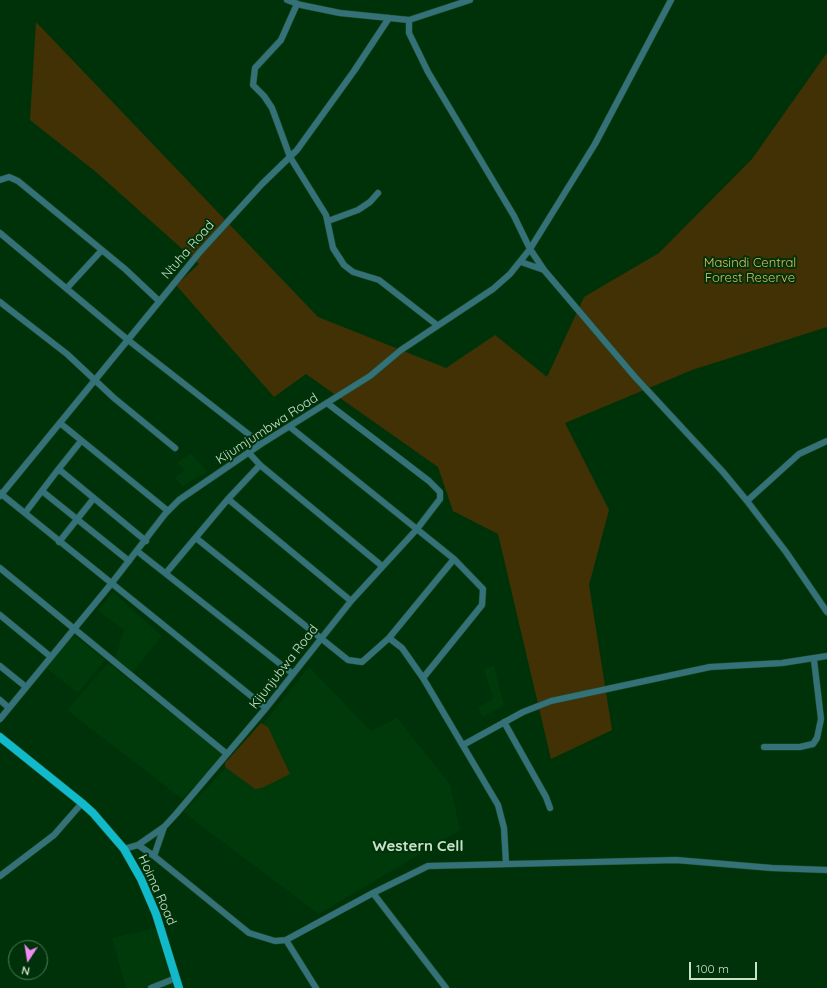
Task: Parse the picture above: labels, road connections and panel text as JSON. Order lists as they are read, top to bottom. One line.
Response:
{"streets":{"main road":["Hoima Road"],"street":["Ntuha Road","Kijumjumbwa Road","Kijunjubwa Road"]},"crossings":[["Kijumjumbwa Road","Kijunjubwa Road"],["Kijunjubwa Road","Hoima Road"]],"districts":["Western Cell"],"parks":["Masindi Central Forest Reserve"],"scale_bar":"100 m","north":"bottom"}
